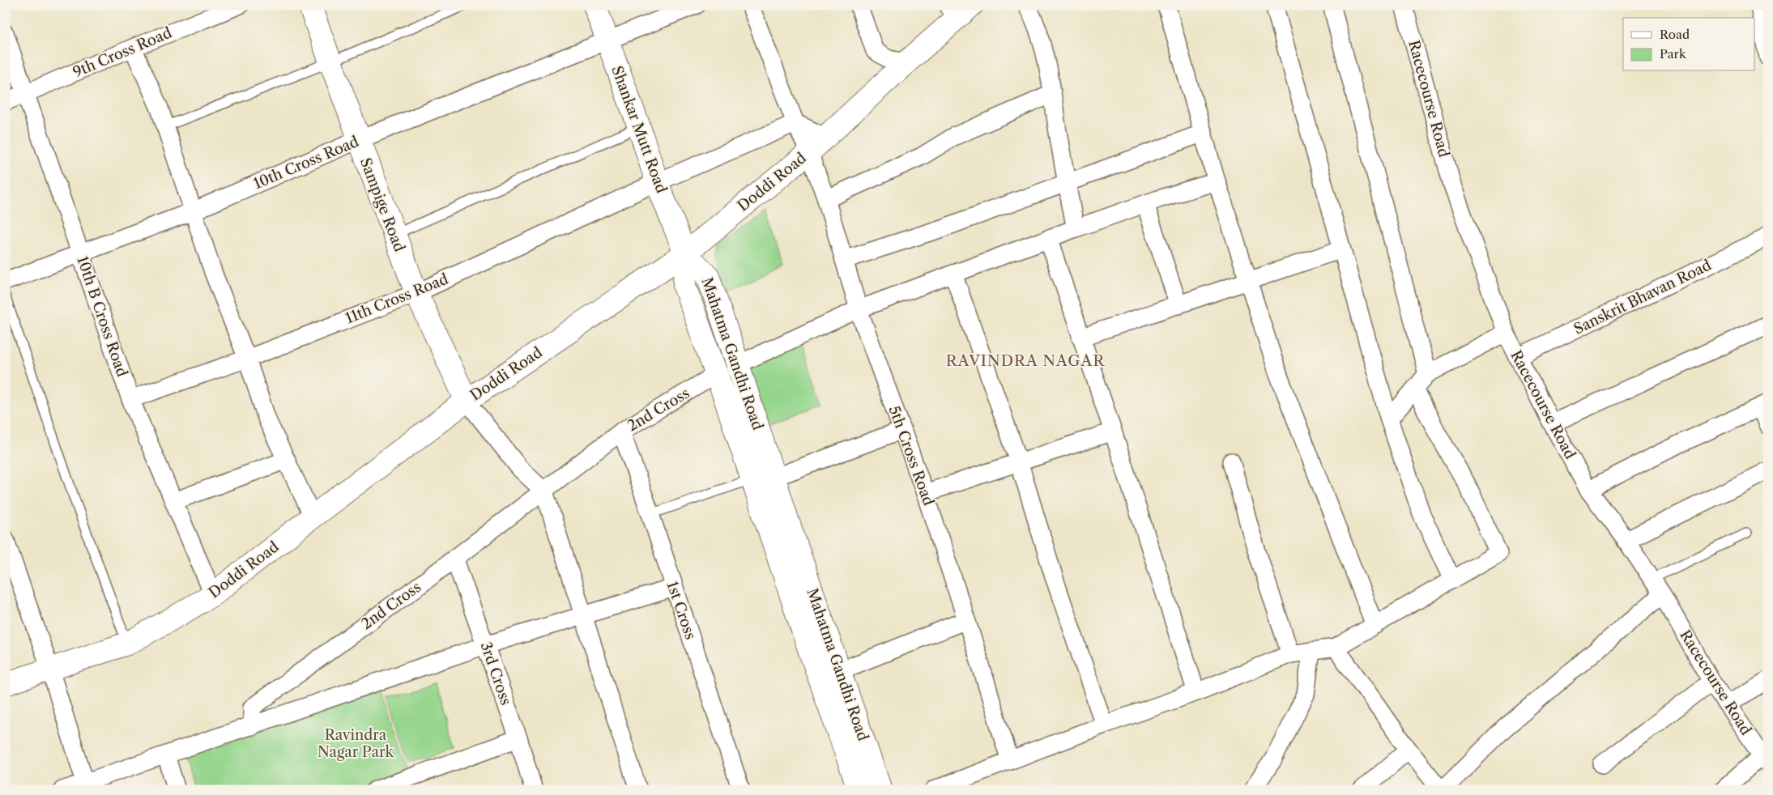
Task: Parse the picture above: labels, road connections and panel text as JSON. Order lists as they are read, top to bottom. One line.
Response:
{"streets":{"street":["9th Cross Road","Racecourse Road","Shankar Mutt Road","10th Cross Road","Doddi Road","Sampige Road","Sanskrit Bhavan Road","11th Cross Road","10th B Cross Road","Mahatma Gandhi Road","2nd Cross","5th Cross Road","1st Cross","3rd Cross"]},"crossings":[["9th Cross Road","10th B Cross Road"],["Racecourse Road","Sanskrit Bhavan Road"],["Shankar Mutt Road","10th Cross Road"],["Shankar Mutt Road","Doddi Road"],["Shankar Mutt Road","11th Cross Road"],["Shankar Mutt Road","Mahatma Gandhi Road"],["10th Cross Road","Sampige Road"],["10th Cross Road","10th B Cross Road"],["Doddi Road","Sampige Road"],["Doddi Road","10th B Cross Road"],["Doddi Road","Mahatma Gandhi Road"],["Doddi Road","5th Cross Road"],["Sampige Road","11th Cross Road"],["11th Cross Road","10th B Cross Road"],["11th Cross Road","5th Cross Road"],["Mahatma Gandhi Road","2nd Cross"],["2nd Cross","1st Cross"],["2nd Cross","3rd Cross"]],"districts":["RAVINDRA NAGAR"],"parks":["Ravindra Nagar Park"],"legend":["Road","Park"]}
